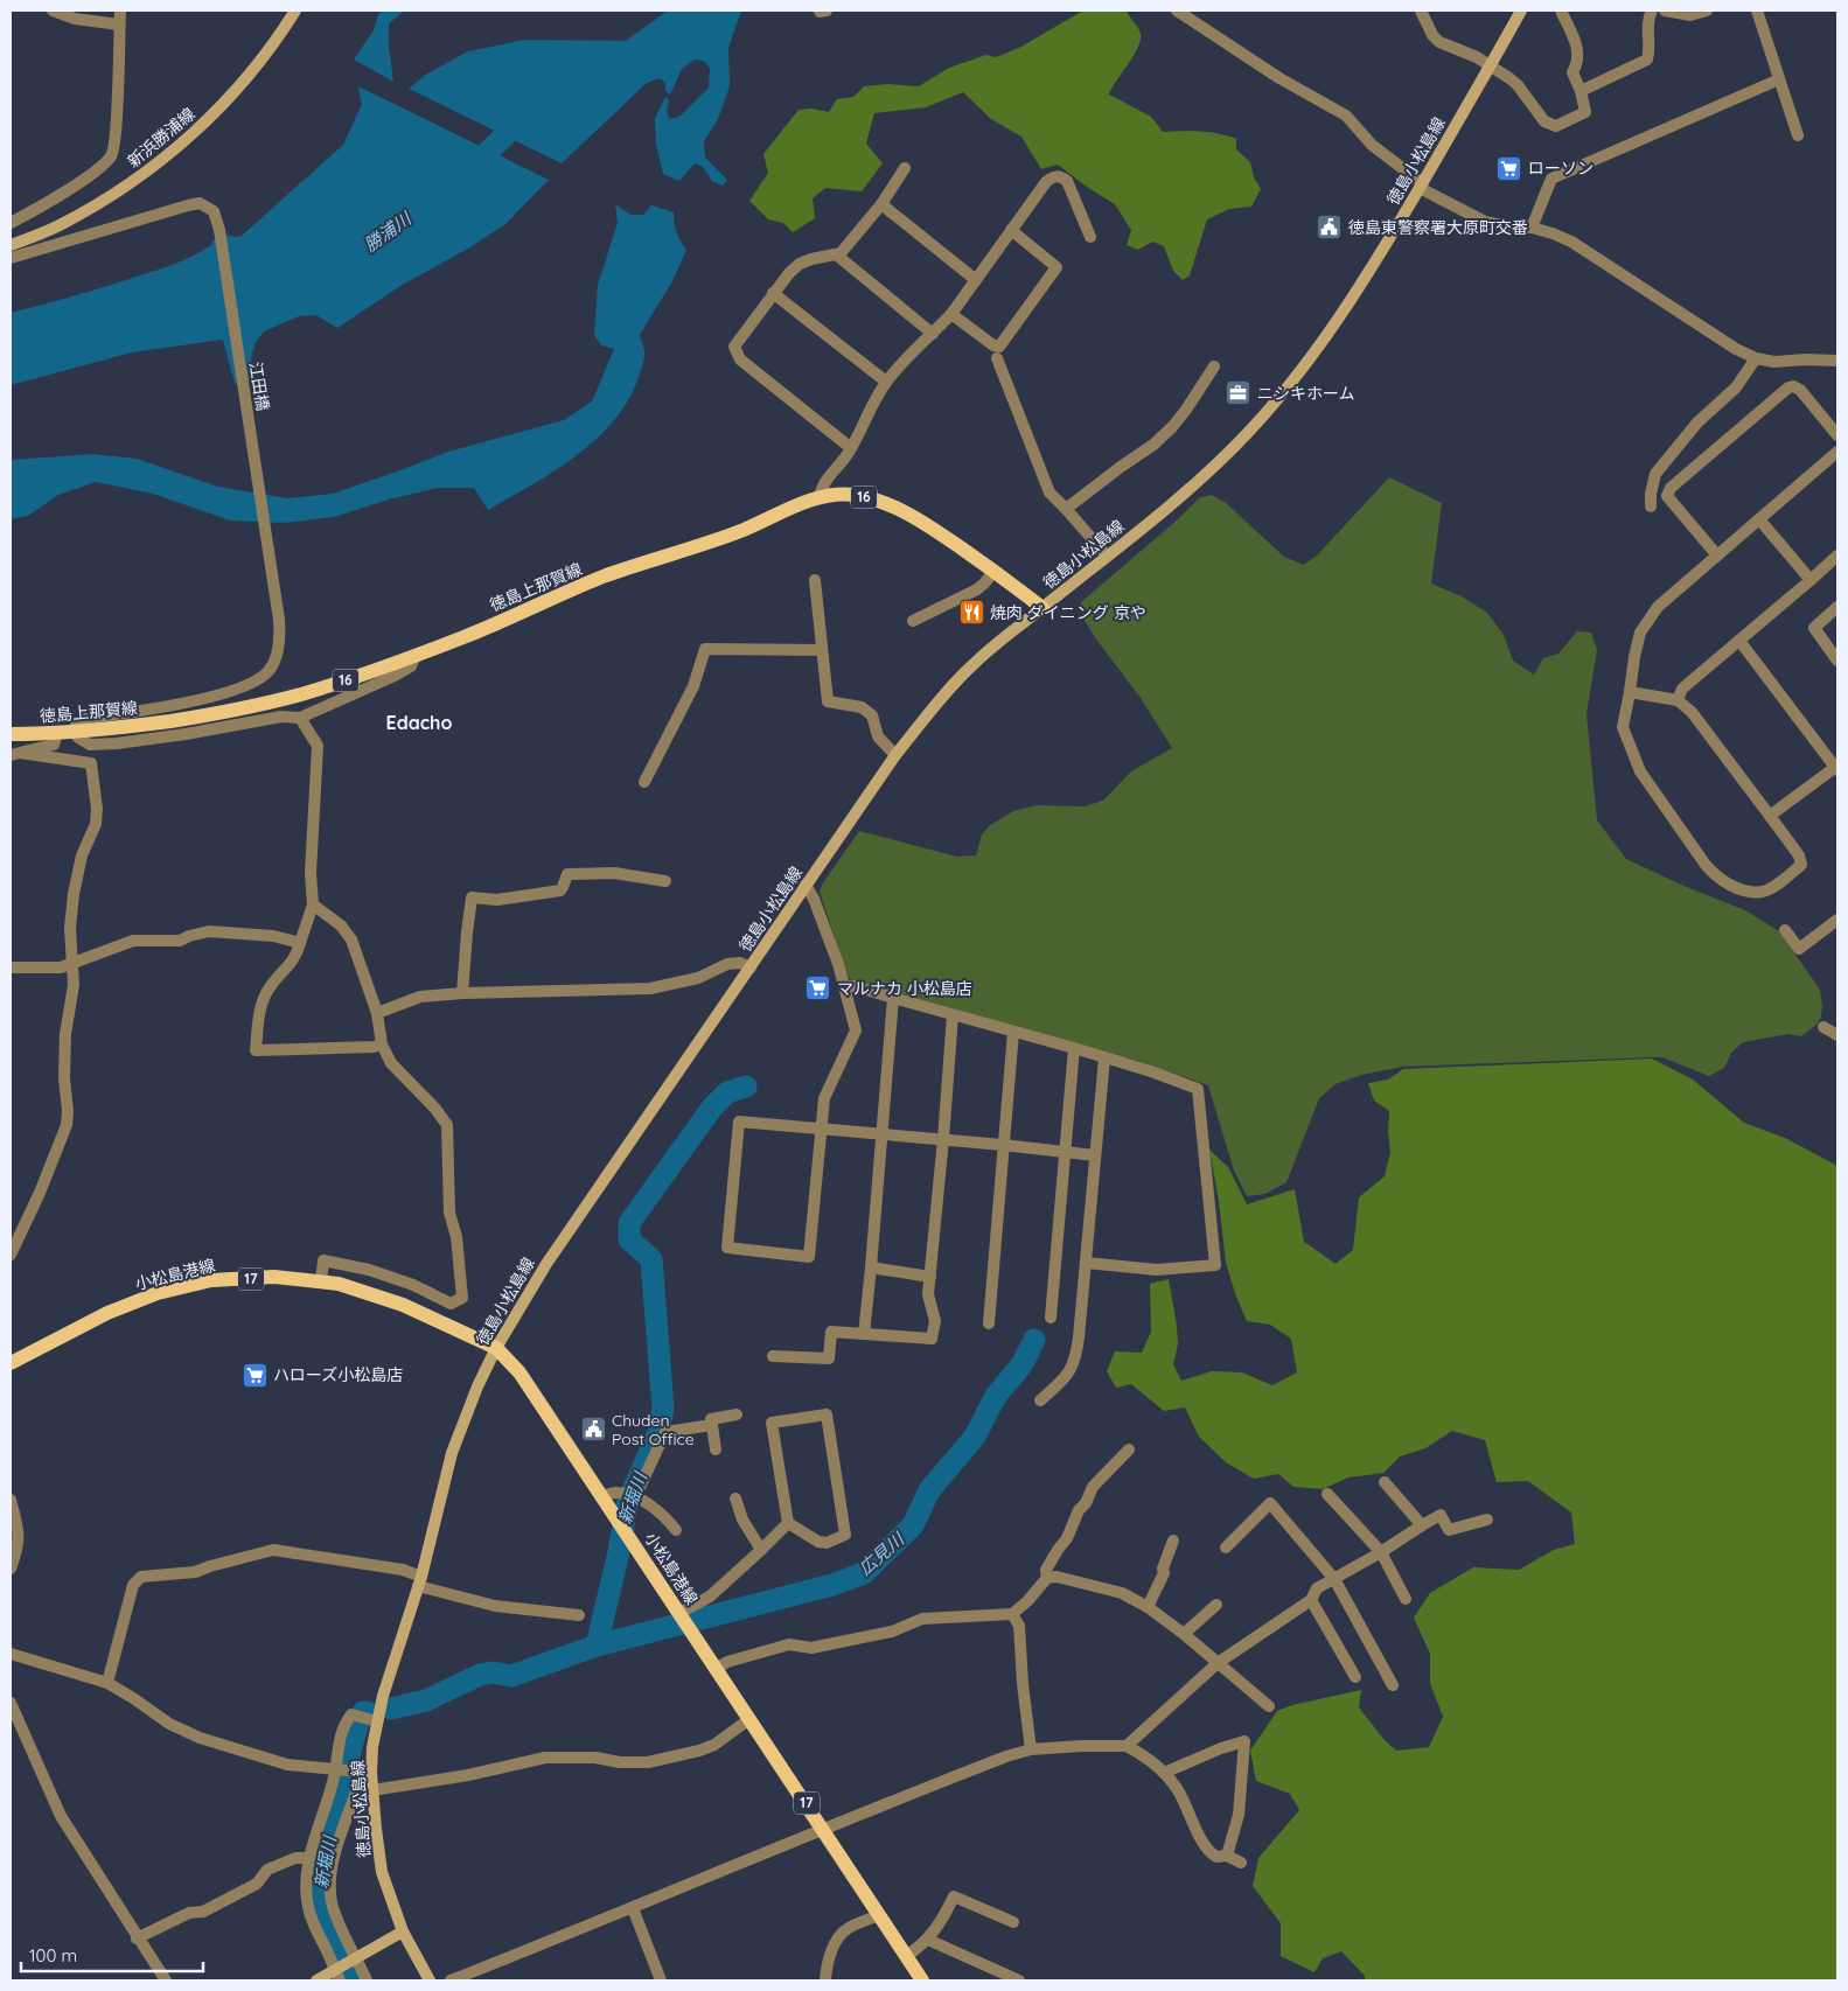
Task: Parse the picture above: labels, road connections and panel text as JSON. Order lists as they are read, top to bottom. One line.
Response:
{"streets":{"main road":["新浜勝浦線","徳島小松島線","16","徳島上那賀線","小松島港線","17"],"street":["江田橋"]},"crossings":[["徳島小松島線","徳島上那賀線"],["徳島小松島線","小松島港線"],["江田橋","徳島上那賀線"]],"districts":["Edacho"],"water":["勝浦川","新堀川","広見川"],"places":{"supermarket":["ローソン","マルナカ 小松島店","ハローズ小松島店"],"public building":["徳島東警察署大原町交番","Chuden Post Office"],"office":["ニシキホーム"],"restaurant":["焼肉 ダイニング 京や"]},"scale_bar":"100 m"}
